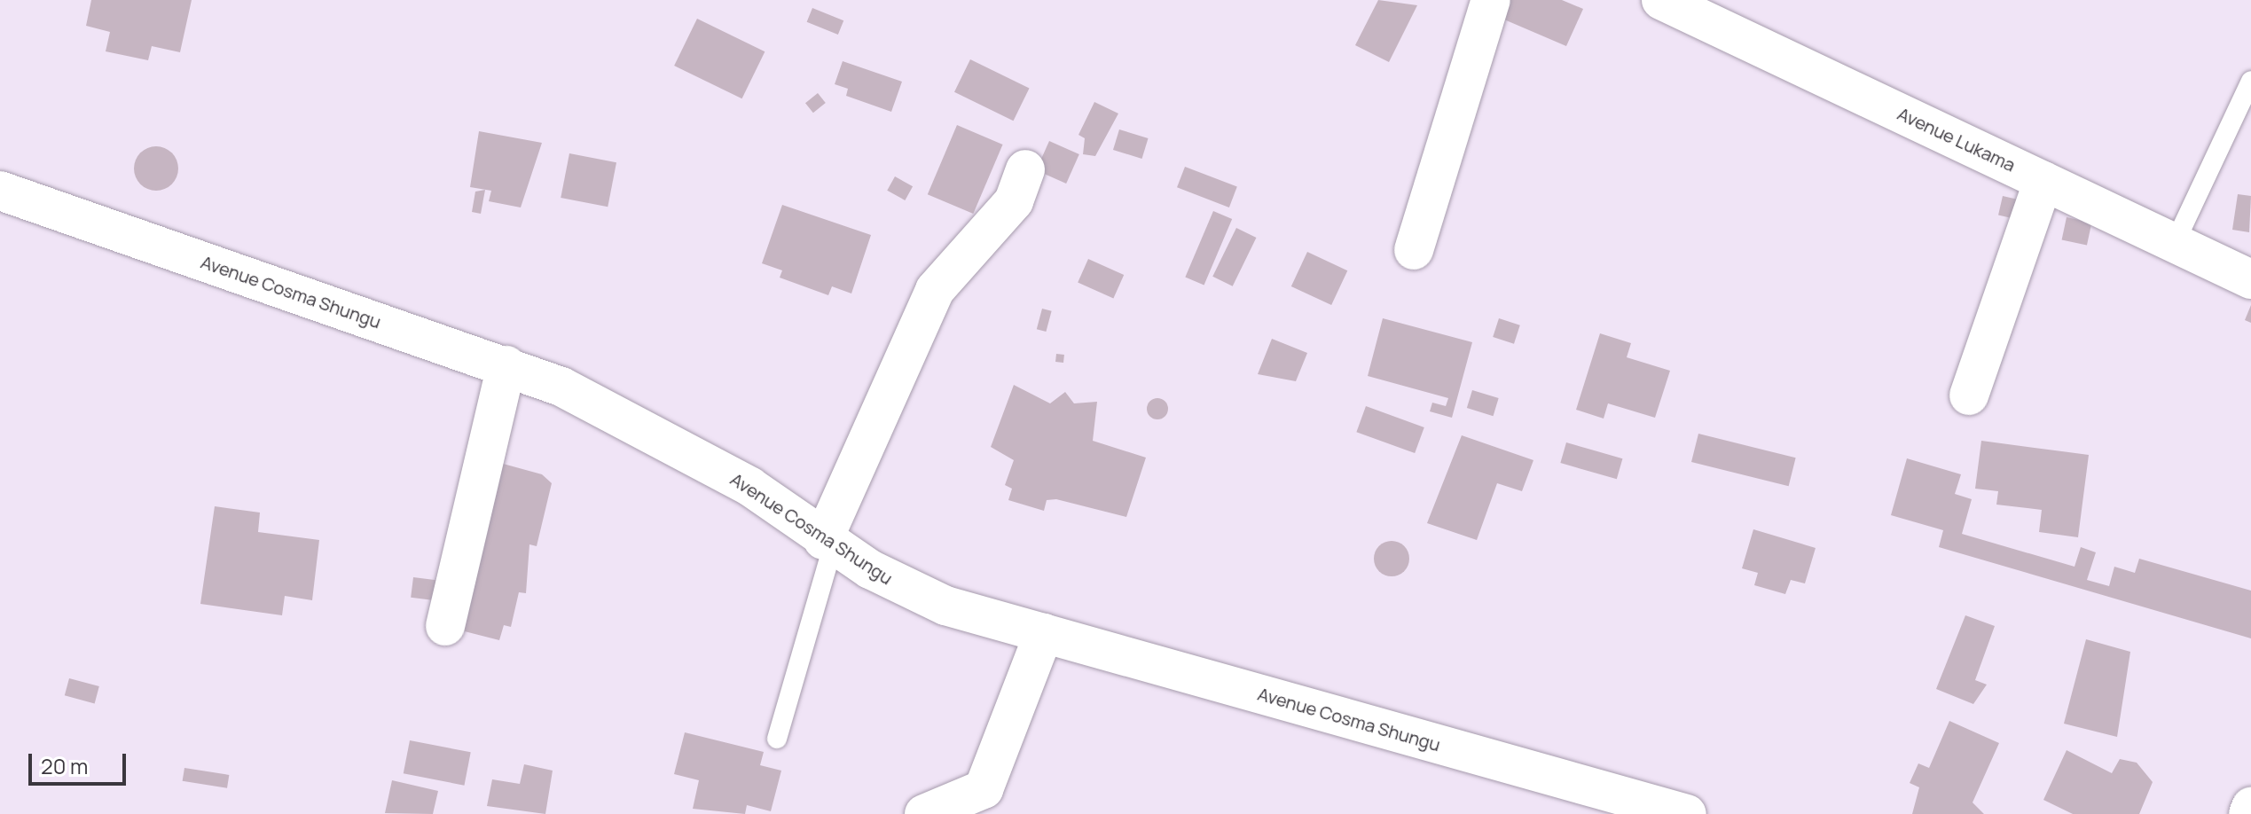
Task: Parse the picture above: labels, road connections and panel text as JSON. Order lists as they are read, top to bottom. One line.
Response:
{"streets":{"street":["Avenue Lukama","Avenue Cosma Shungu"]},"scale_bar":"20 m"}
